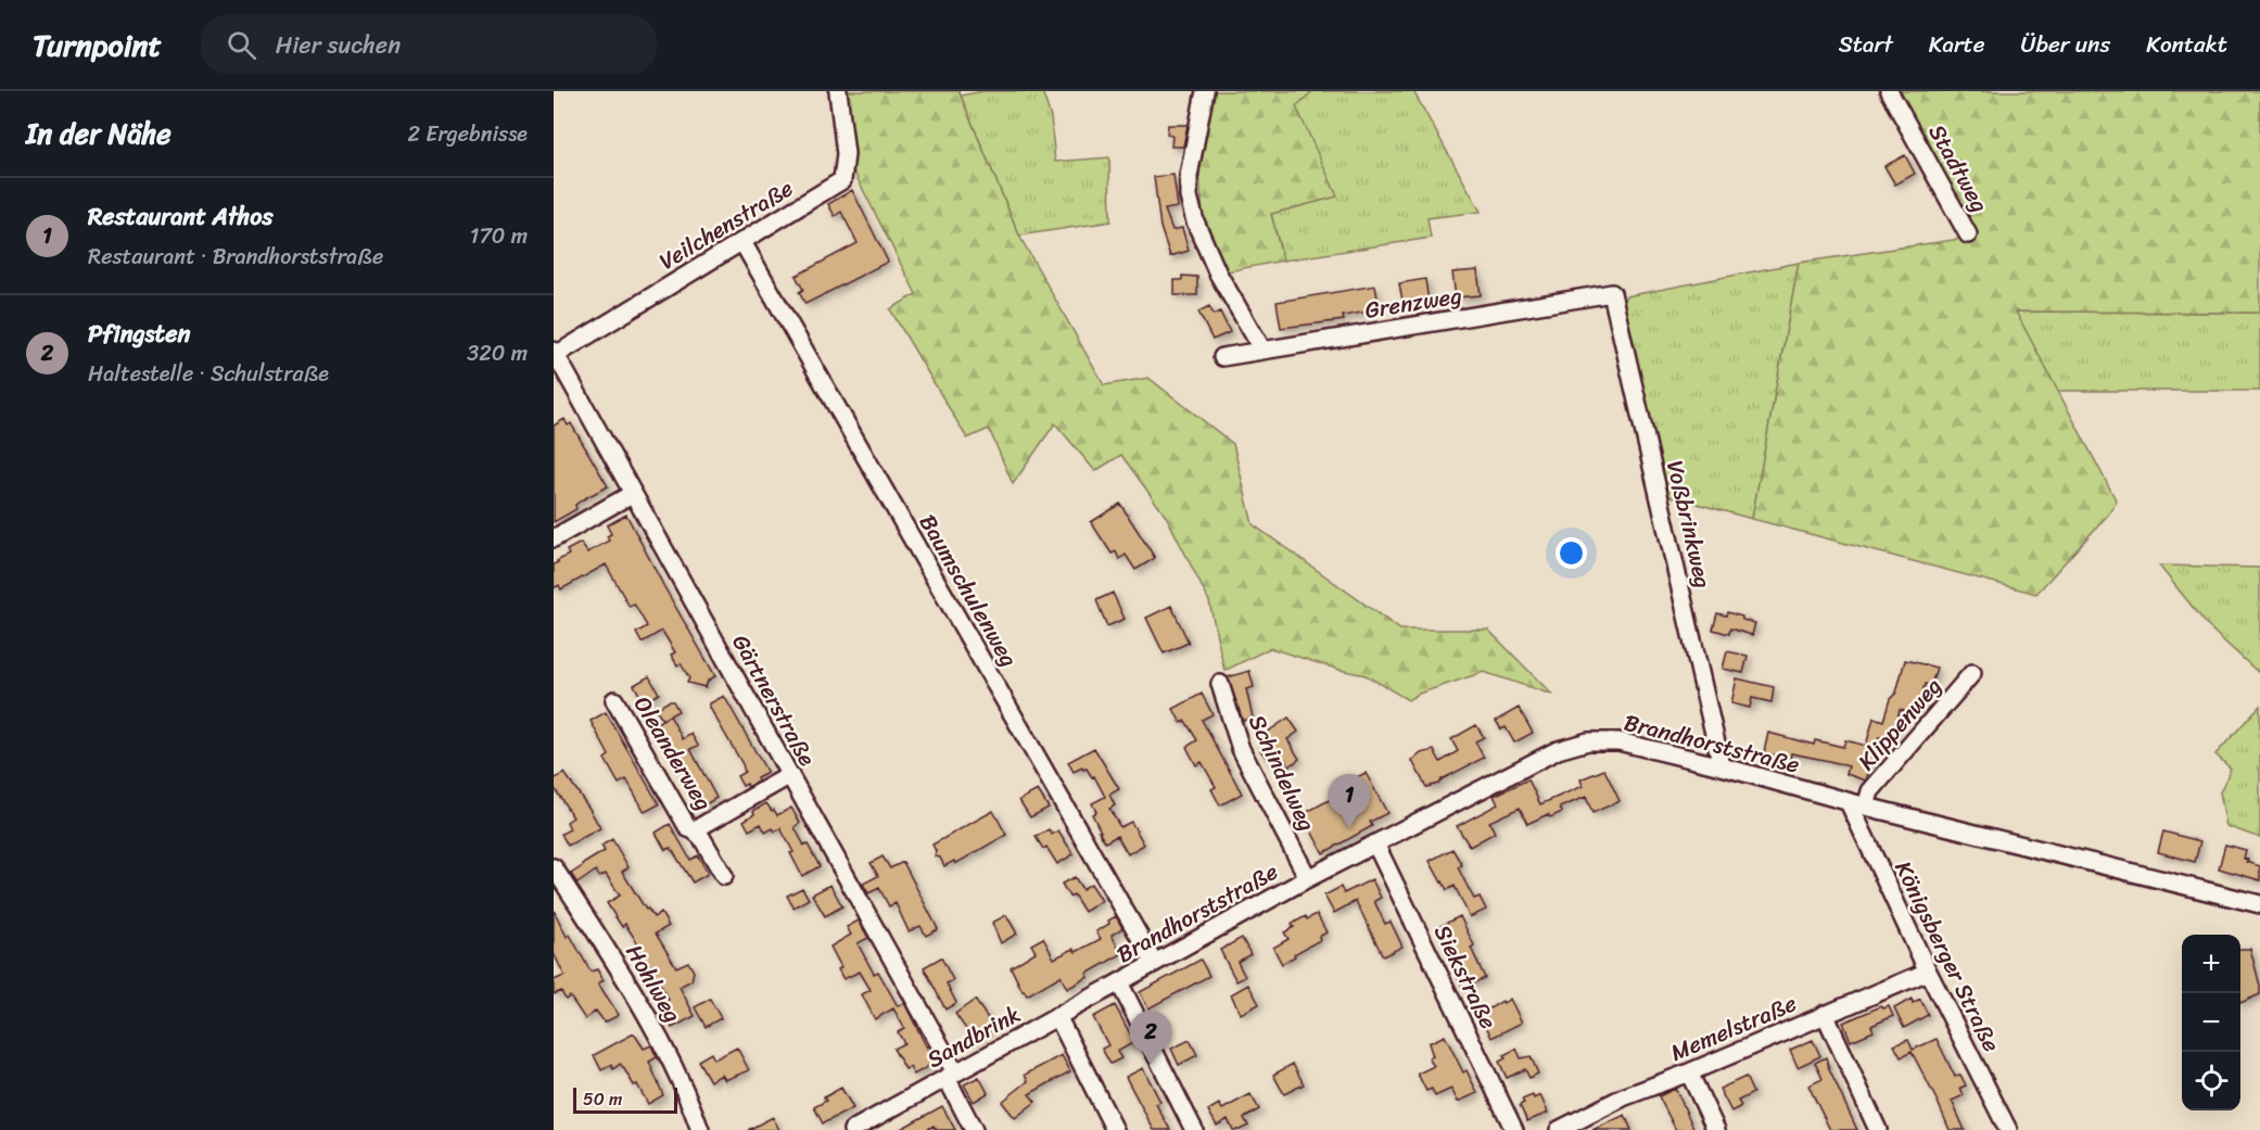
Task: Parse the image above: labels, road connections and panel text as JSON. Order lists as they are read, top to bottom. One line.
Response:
{"streets":{"street":["Stadtweg","Veilchenstraße","Grenzweg","Voßbrinkweg","Baumschulenweg","Gärtnerstraße","Klippenweg","Brandhorststraße","Oleanderweg","Schindelweg","Königsberger Straße","Siekstraße","Hohlweg","Memelstraße","Sandbrink"]},"crossings":[["Veilchenstraße","Baumschulenweg"],["Veilchenstraße","Gärtnerstraße"],["Grenzweg","Voßbrinkweg"],["Voßbrinkweg","Brandhorststraße"],["Baumschulenweg","Brandhorststraße"],["Gärtnerstraße","Oleanderweg"],["Gärtnerstraße","Sandbrink"],["Klippenweg","Brandhorststraße"],["Brandhorststraße","Schindelweg"],["Brandhorststraße","Königsberger Straße"],["Brandhorststraße","Siekstraße"],["Brandhorststraße","Sandbrink"],["Königsberger Straße","Memelstraße"]],"scale_bar":"50 m","page":{"header":"Turnpoint","search":"Hier suchen","nav":["Start","Karte","Über uns","Kontakt"],"heading":["In der Nähe","2 Ergebnisse"],"list":[{"mark":"1","name":"Restaurant Athos","note":"Restaurant · Brandhorststraße","value":"170 m"},{"mark":"2","name":"Pfingsten","note":"Haltestelle · Schulstraße","value":"320 m"}],"pins":["1","2"],"map_buttons":["+","−"],"scale":"50 m"}}
